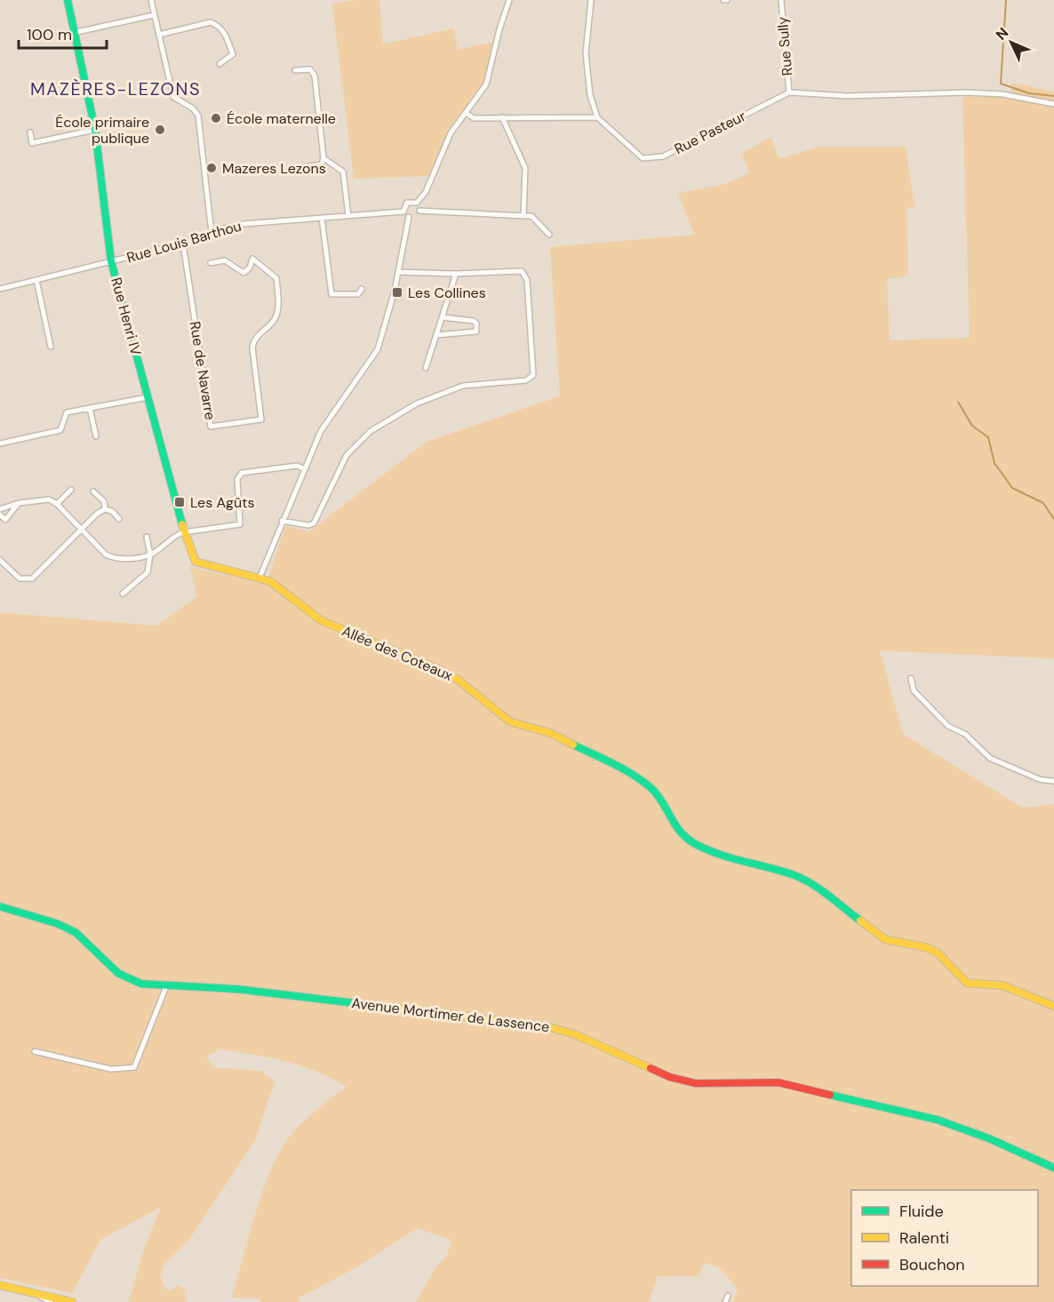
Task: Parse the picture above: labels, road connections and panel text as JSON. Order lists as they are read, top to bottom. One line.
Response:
{"streets":{"street":["Rue Sully","Rue Pasteur","Rue Louis Barthou","Rue Henri IV","Rue de Navarre","Allée des Coteaux","Avenue Mortimer de Lassence"]},"crossings":[["Rue Sully","Rue Pasteur"],["Rue Louis Barthou","Rue Henri IV"],["Rue Louis Barthou","Rue de Navarre"],["Rue Henri IV","Allée des Coteaux"]],"districts":["MAZÈRES-LEZONS"],"places":{"other":["École maternelle","École primaire publique","Mazeres Lezons"],"transit":["Les Collines","Les Agûts"]},"legend":["Fluide","Ralenti","Bouchon"],"scale_bar":"100 m","north":"top left"}
